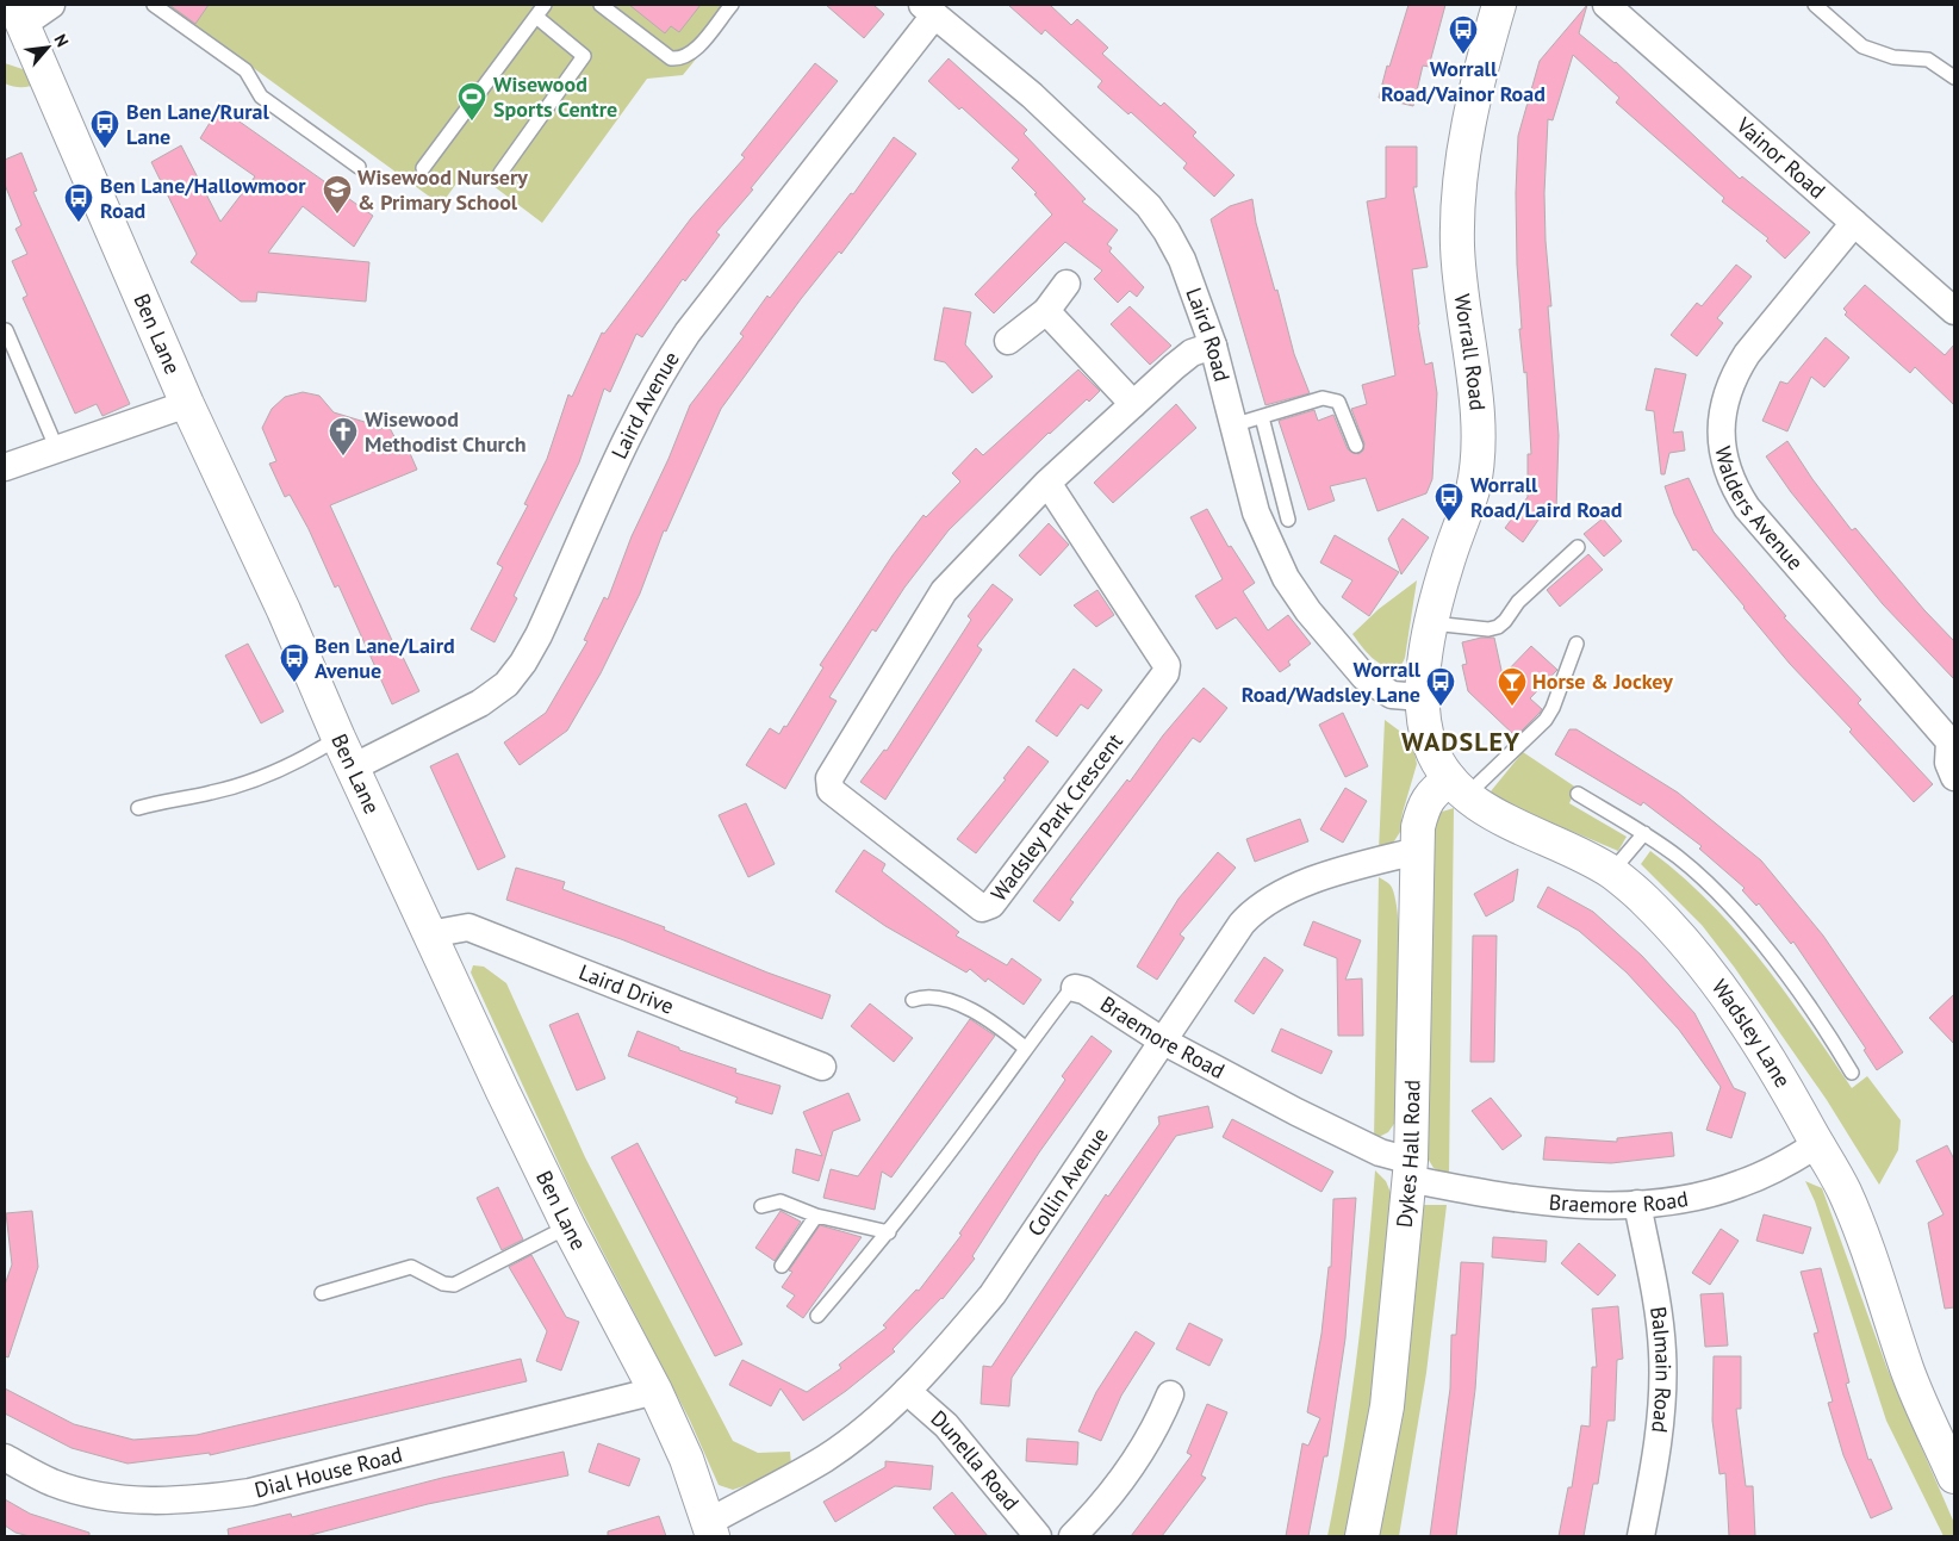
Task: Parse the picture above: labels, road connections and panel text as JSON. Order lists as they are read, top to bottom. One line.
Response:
{"streets":{"street":["Vainor Road","Ben Lane","Laird Road","Worrall Road","Laird Avenue","Walders Avenue","Wadsley Park Crescent","Laird Drive","Wadsley Lane","Braemore Road","Dykes Hall Road","Collin Avenue","Balmain Road","Dunella Road","Dial House Road"]},"crossings":[["Vainor Road","Walders Avenue"],["Ben Lane","Laird Avenue"],["Ben Lane","Laird Drive"],["Ben Lane","Collin Avenue"],["Ben Lane","Dial House Road"],["Laird Road","Worrall Road"],["Laird Road","Laird Avenue"],["Laird Road","Wadsley Park Crescent"],["Laird Road","Wadsley Lane"],["Worrall Road","Wadsley Lane"],["Wadsley Lane","Braemore Road"],["Wadsley Lane","Dykes Hall Road"],["Braemore Road","Dykes Hall Road"],["Braemore Road","Collin Avenue"],["Braemore Road","Balmain Road"],["Dykes Hall Road","Collin Avenue"],["Collin Avenue","Dunella Road"]],"districts":["WADSLEY"],"places":{"bus stop":["Worrall Road/Vainor Road","Ben Lane/Rural Lane","Ben Lane/Hallowmoor Road","Worrall Road/Laird Road","Ben Lane/Laird Avenue","Worrall Road/Wadsley Lane"],"sports":["Wisewood Sports Centre"],"school or university":["Wisewood Nursery & Primary School"],"church":["Wisewood Methodist Church"],"bar":["Horse & Jockey"]},"north":"top right"}
